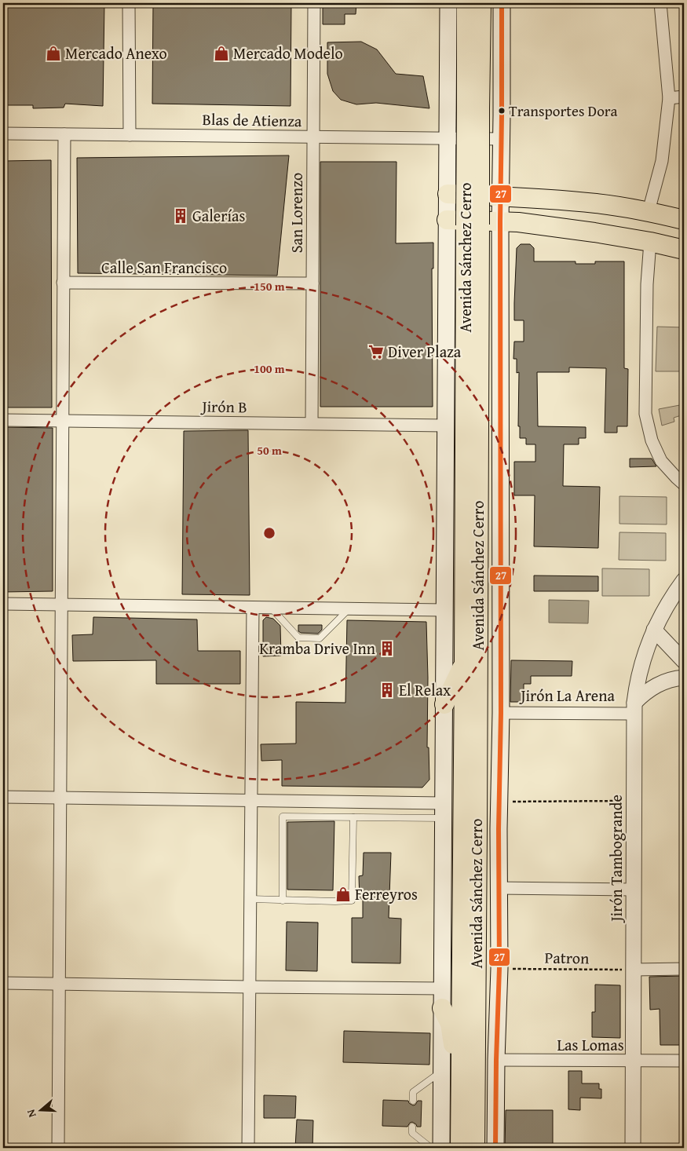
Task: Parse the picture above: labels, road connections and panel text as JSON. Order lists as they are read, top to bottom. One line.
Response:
{"streets":{"main road":["Avenida Sánchez Cerro"],"street":["Blas de Atienza","San Lorenzo","Calle San Francisco","Jirón B","Jirón La Arena","Jirón Tambogrande","Las Lomas"],"path":["Patron"]},"crossings":[["Blas de Atienza","San Lorenzo"],["Blas de Atienza","Avenida Sánchez Cerro"],["San Lorenzo","Calle San Francisco"],["San Lorenzo","Jirón B"],["Avenida Sánchez Cerro","Jirón B"],["Avenida Sánchez Cerro","Jirón La Arena"],["Avenida Sánchez Cerro","Patron"],["Avenida Sánchez Cerro","Las Lomas"],["Jirón La Arena","Jirón Tambogrande"],["Jirón Tambogrande","Patron"],["Jirón Tambogrande","Las Lomas"]],"places":{"shop":["Mercado Anexo","Mercado Modelo","Ferreyros"],"other":["Transportes Dora"],"building":["Galerías","Kramba Drive Inn","El Relax"],"supermarket":["Diver Plaza"]},"lines":["transit line 27"],"north":"left","rings":["150 m","100 m","50 m"]}
